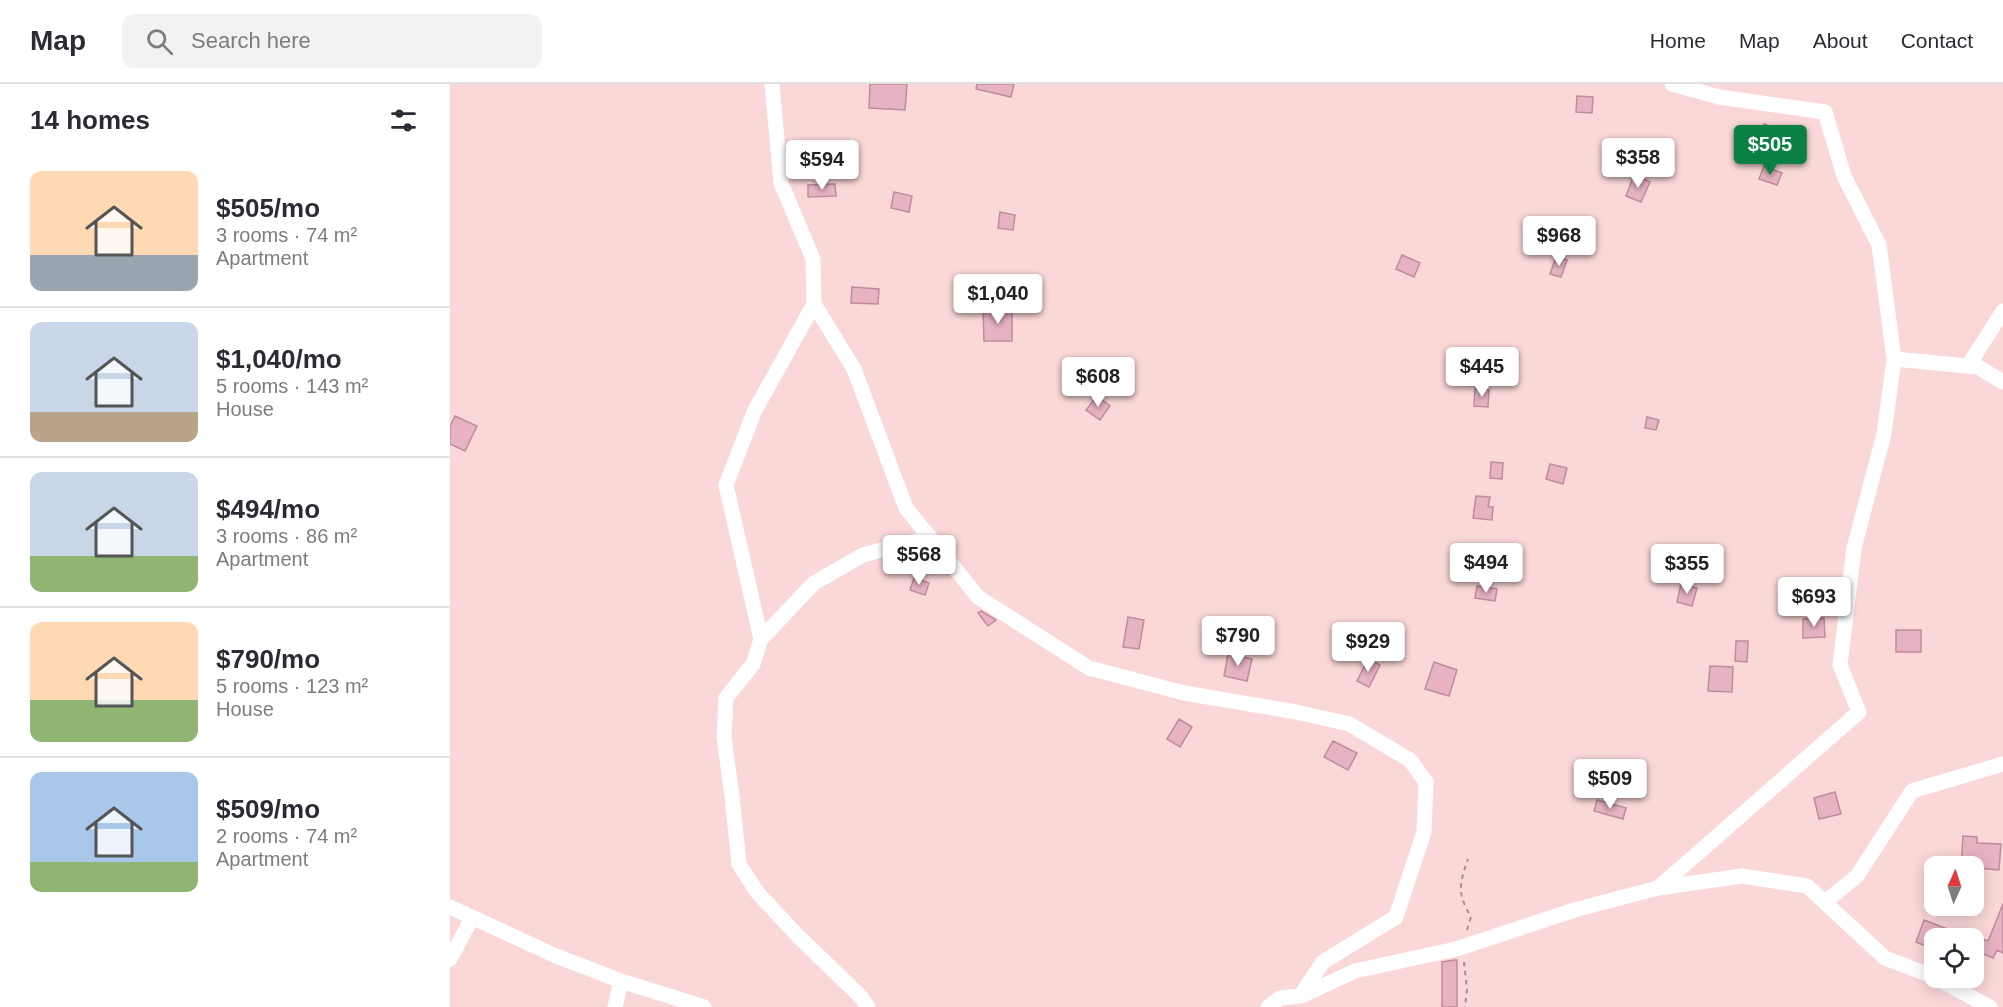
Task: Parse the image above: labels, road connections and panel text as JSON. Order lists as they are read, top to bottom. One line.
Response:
{"north":"top","page":{"header":"Map","search":"Search here","nav":["Home","Map","About","Contact"],"heading":"14 homes","price":["$505","$358","$594","$968","$1,040","$445","$608","$568","$494","$355","$693","$790","$929","$509"],"list":[{"name":"$505/mo","note":"3 rooms · 74 m² · Apartment"},{"name":"$1,040/mo","note":"5 rooms · 143 m² · House"},{"name":"$494/mo","note":"3 rooms · 86 m² · Apartment"},{"name":"$790/mo","note":"5 rooms · 123 m² · House"},{"name":"$509/mo","note":"2 rooms · 74 m² · Apartment"}]}}
